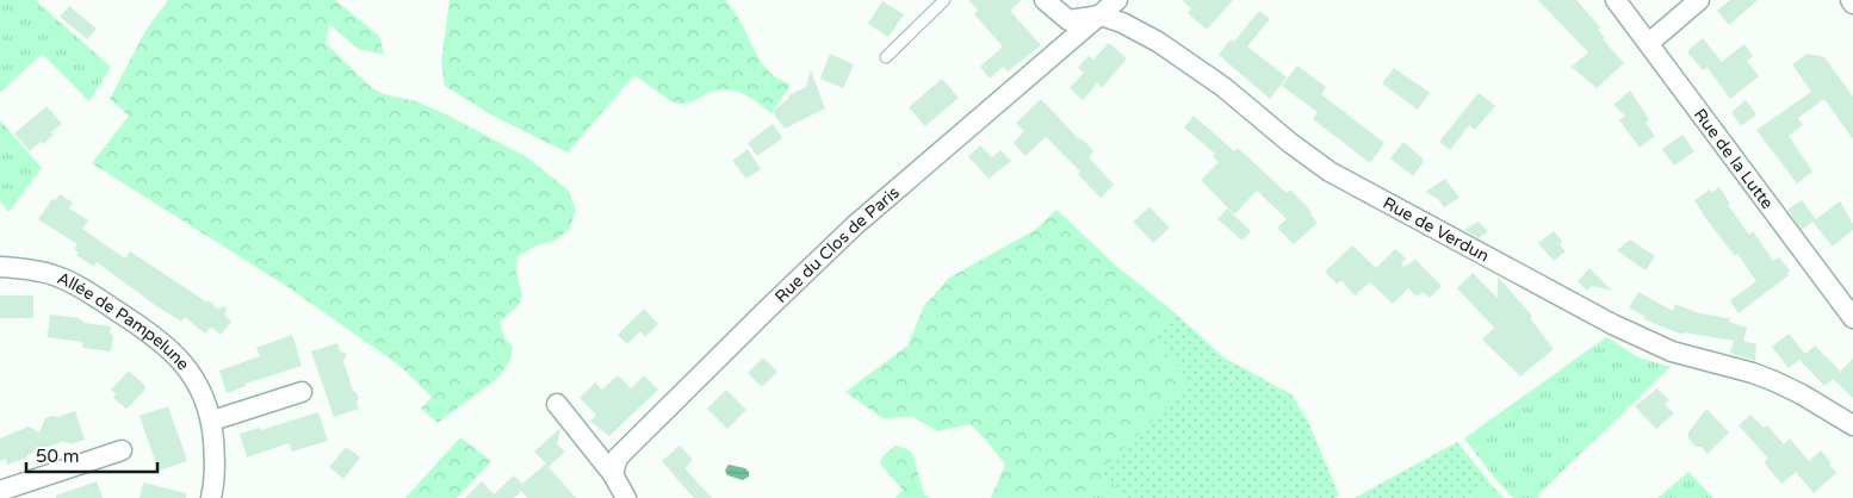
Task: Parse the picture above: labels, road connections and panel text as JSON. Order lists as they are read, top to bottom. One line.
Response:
{"streets":{"street":["Rue de la Lutte","Rue de Verdun","Rue du Clos de Paris","Allée de Pampelune"]},"crossings":[["Rue de Verdun","Rue du Clos de Paris"]],"scale_bar":"50 m"}
